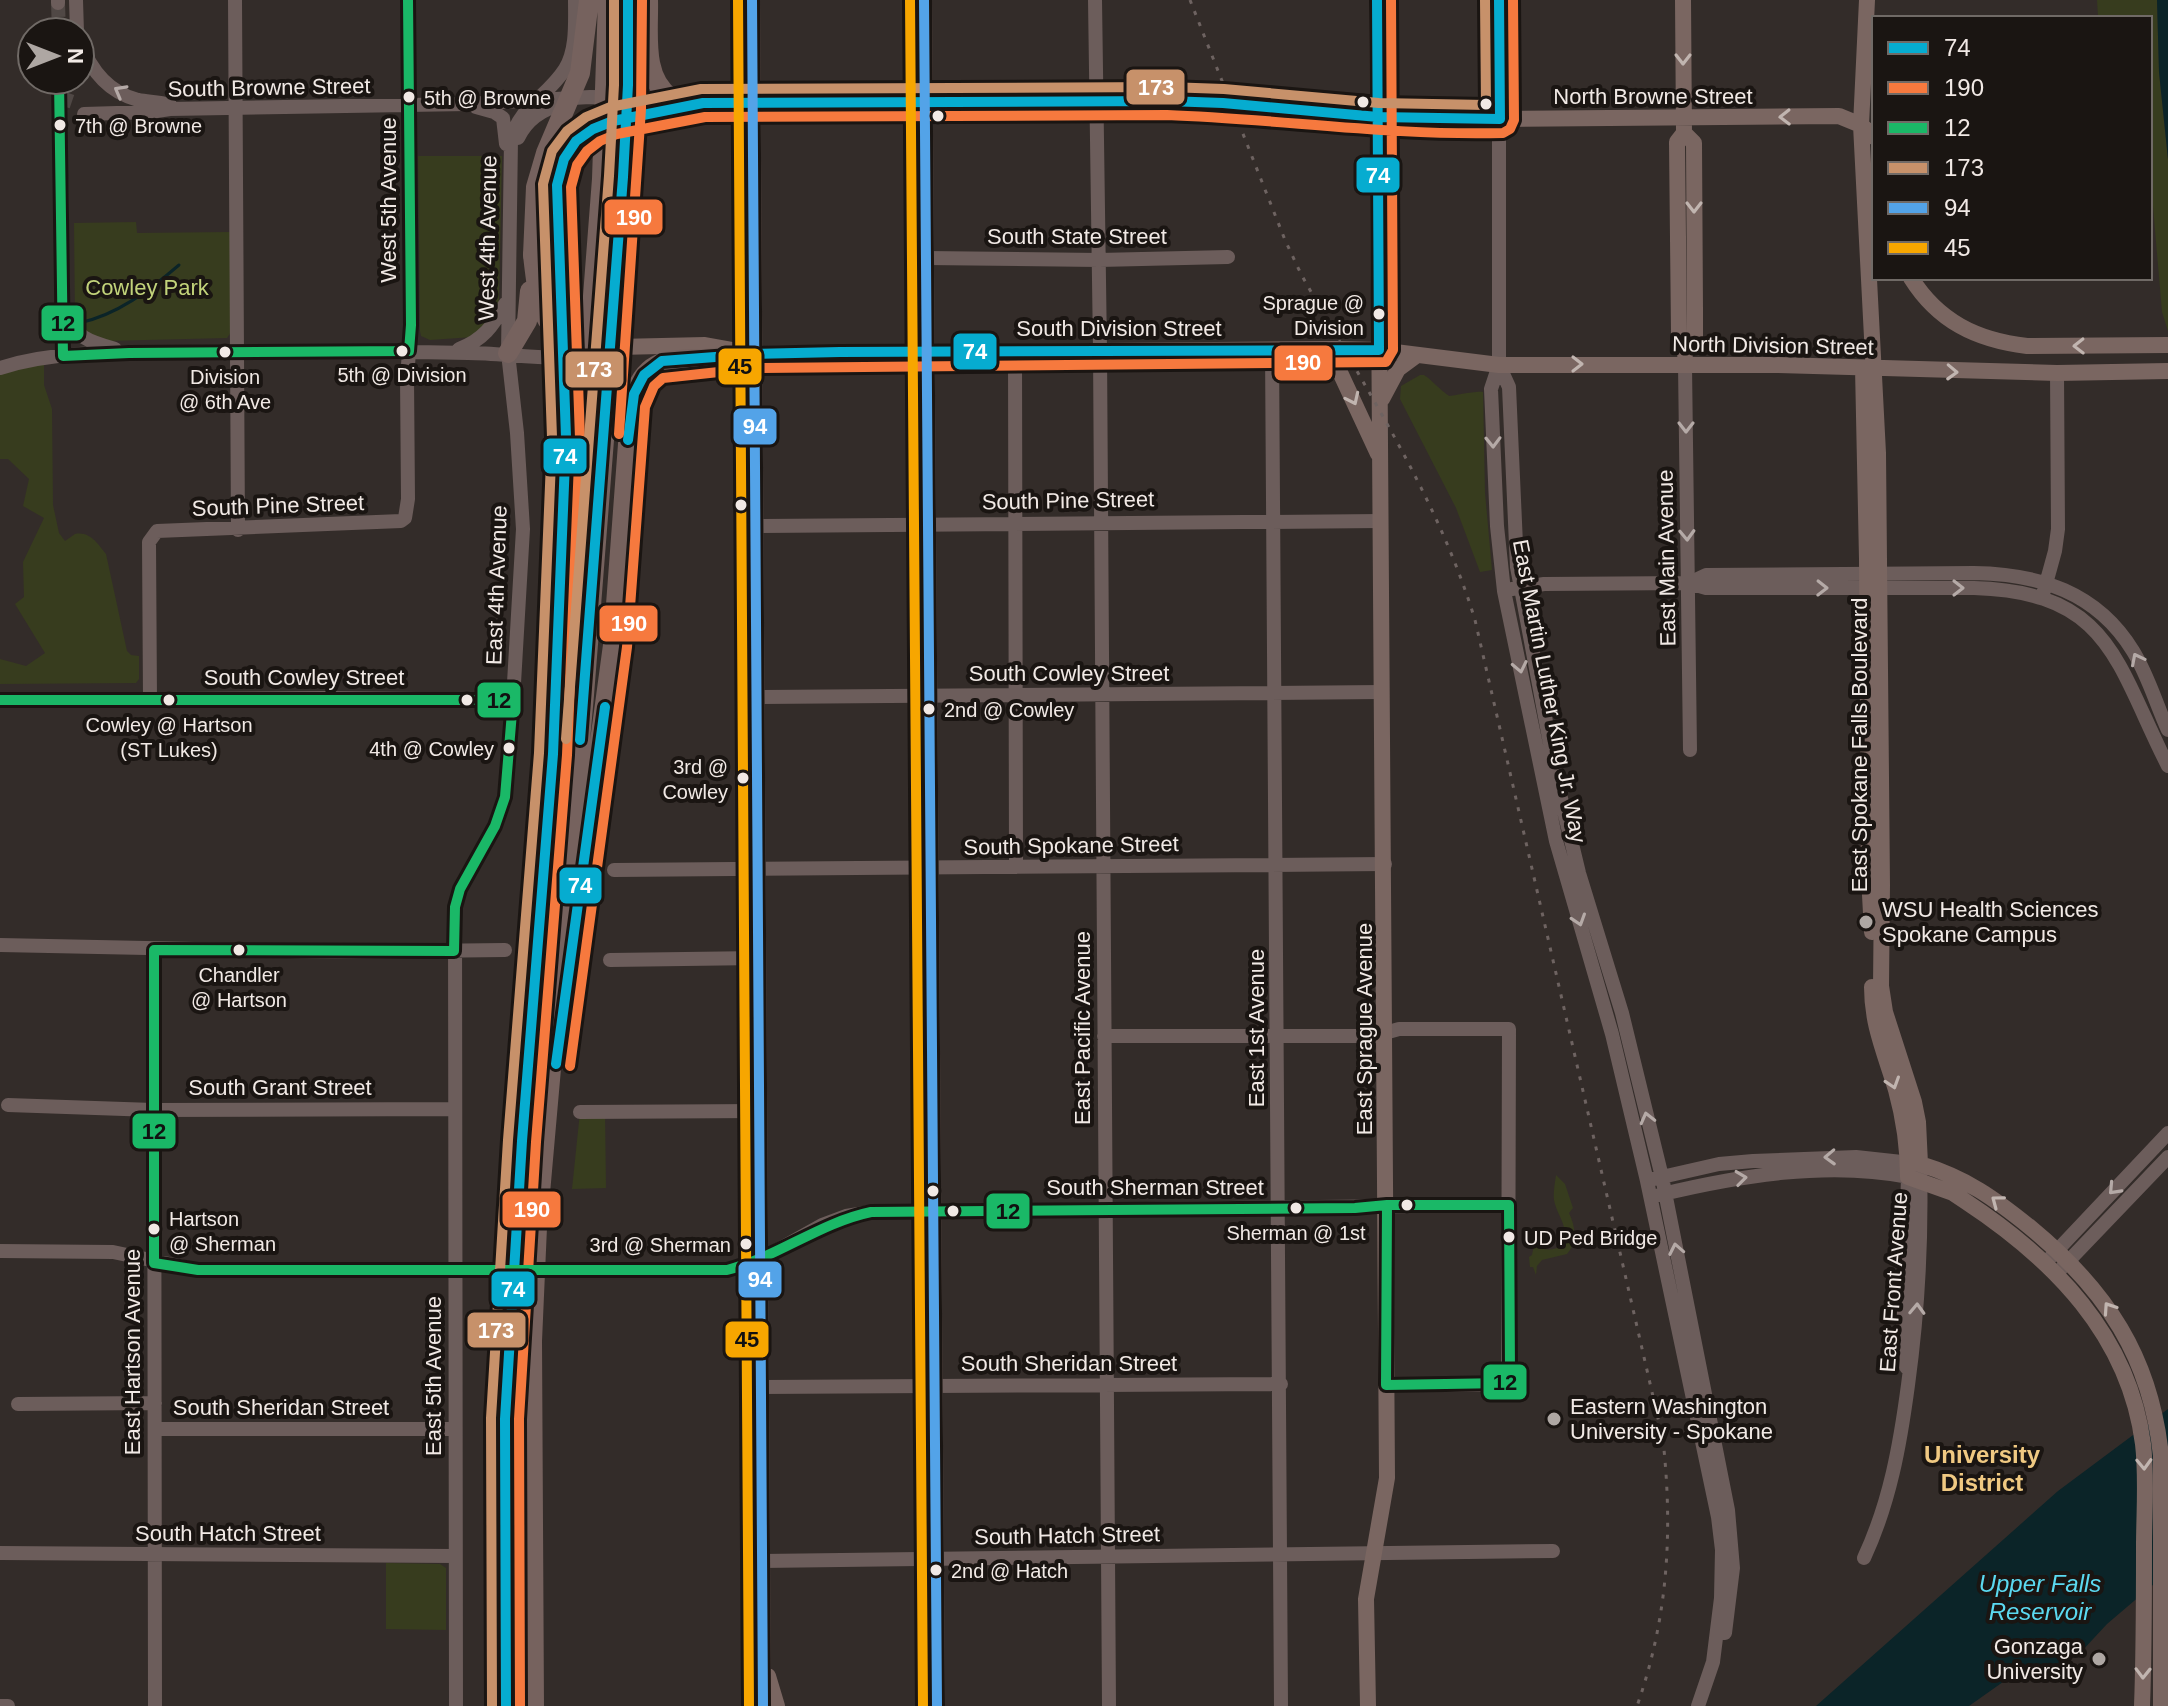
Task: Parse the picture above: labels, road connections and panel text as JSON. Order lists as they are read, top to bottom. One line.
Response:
{"streets":{"main road":["South Browne Street","North Browne Street","South Division Street","North Division Street","East Spokane Falls Boulevard","East Sprague Avenue"],"street":["West 5th Avenue","South State Street","West 4th Avenue","South Pine Street","East Main Avenue","East 4th Avenue","South Cowley Street","East Martin Luther King Jr. Way","South Spokane Street","East Pacific Avenue","East 1st Avenue","South Grant Street","South Sherman Street","East Front Avenue","East Hartson Avenue","South Sheridan Street","East 5th Avenue","South Hatch Street"]},"crossings":[["South Browne Street","West 5th Avenue"],["South Browne Street","West 4th Avenue"],["South Browne Street","East Pacific Avenue"],["North Browne Street","East Spokane Falls Boulevard"],["North Browne Street","East Sprague Avenue"],["West 5th Avenue","South Division Street"],["West 5th Avenue","South Pine Street"],["South State Street","East Pacific Avenue"],["West 4th Avenue","South Division Street"],["West 4th Avenue","East 4th Avenue"],["South Division Street","North Division Street"],["South Division Street","South Pine Street"],["South Division Street","East 4th Avenue"],["South Division Street","East Pacific Avenue"],["South Division Street","East 1st Avenue"],["South Division Street","East Sprague Avenue"],["North Division Street","East Main Avenue"],["North Division Street","East Martin Luther King Jr. Way"],["North Division Street","East Spokane Falls Boulevard"],["North Division Street","East Sprague Avenue"],["South Pine Street","South Cowley Street"],["South Pine Street","East Pacific Avenue"],["South Pine Street","East 1st Avenue"],["South Pine Street","East Sprague Avenue"],["East 4th Avenue","South Cowley Street"],["East 4th Avenue","East 5th Avenue"],["South Cowley Street","East Pacific Avenue"],["South Cowley Street","East 1st Avenue"],["South Cowley Street","East Sprague Avenue"],["East Spokane Falls Boulevard","East Front Avenue"],["South Spokane Street","East Pacific Avenue"],["South Spokane Street","East 1st Avenue"],["South Spokane Street","East Sprague Avenue"],["East Pacific Avenue","South Sherman Street"],["East Pacific Avenue","South Sheridan Street"],["East Pacific Avenue","South Hatch Street"],["East 1st Avenue","South Sherman Street"],["East 1st Avenue","South Sheridan Street"],["East 1st Avenue","South Hatch Street"],["East Sprague Avenue","South Sherman Street"],["East Sprague Avenue","South Hatch Street"],["South Grant Street","East Hartson Avenue"],["South Grant Street","East 5th Avenue"],["South Sherman Street","East Hartson Avenue"],["South Sherman Street","East 5th Avenue"],["East Hartson Avenue","South Sheridan Street"],["East Hartson Avenue","South Hatch Street"],["South Sheridan Street","East 5th Avenue"],["East 5th Avenue","South Hatch Street"]],"one_way":["North Browne Street","East Main Avenue"],"districts":["University District"],"water":["Upper Falls Reservoir"],"parks":["Cowley Park"],"places":["5th @ Browne","7th @ Browne","Sprague @ Division","5th @ Division","Division @ 6th Ave","Cowley @ Hartson (ST Lukes)","2nd @ Cowley","4th @ Cowley","3rd @ Cowley","WSU Health Sciences Spokane Campus","Chandler @ Hartson","Sherman @ 1st","Hartson @ Sherman","UD Ped Bridge","3rd @ Sherman","Eastern Washington University - Spokane","2nd @ Hatch","Gonzaga University"],"lines":["transit line 74","transit line 190","transit line 12","transit line 173","transit line 94","transit line 45"],"legend":["74","190","12","173","94","45"],"north":"right"}
